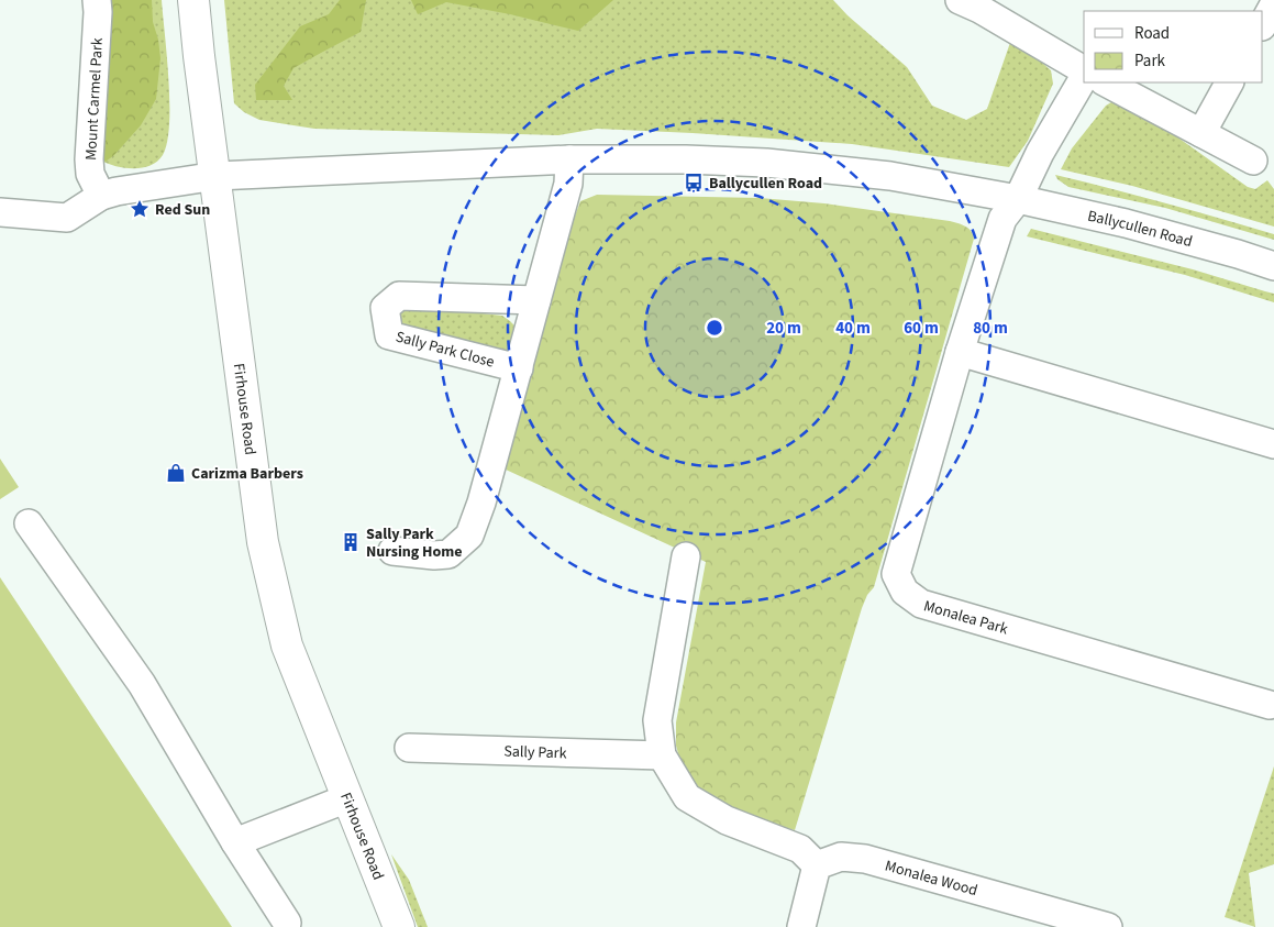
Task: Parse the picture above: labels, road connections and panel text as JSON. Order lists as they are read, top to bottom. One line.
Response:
{"streets":{"main road":["Firhouse Road"],"street":["Mount Carmel Park","Ballycullen Road","Sally Park Close","Monalea Park","Sally Park","Monalea Wood"]},"crossings":[["Ballycullen Road","Firhouse Road"],["Ballycullen Road","Monalea Park"]],"places":{"bus stop":["Ballycullen Road"],"place":["Red Sun"],"shop":["Carizma Barbers"],"building":["Sally Park Nursing Home"]},"legend":["Road","Park"],"rings":["20 m","40 m","60 m","80 m"]}
